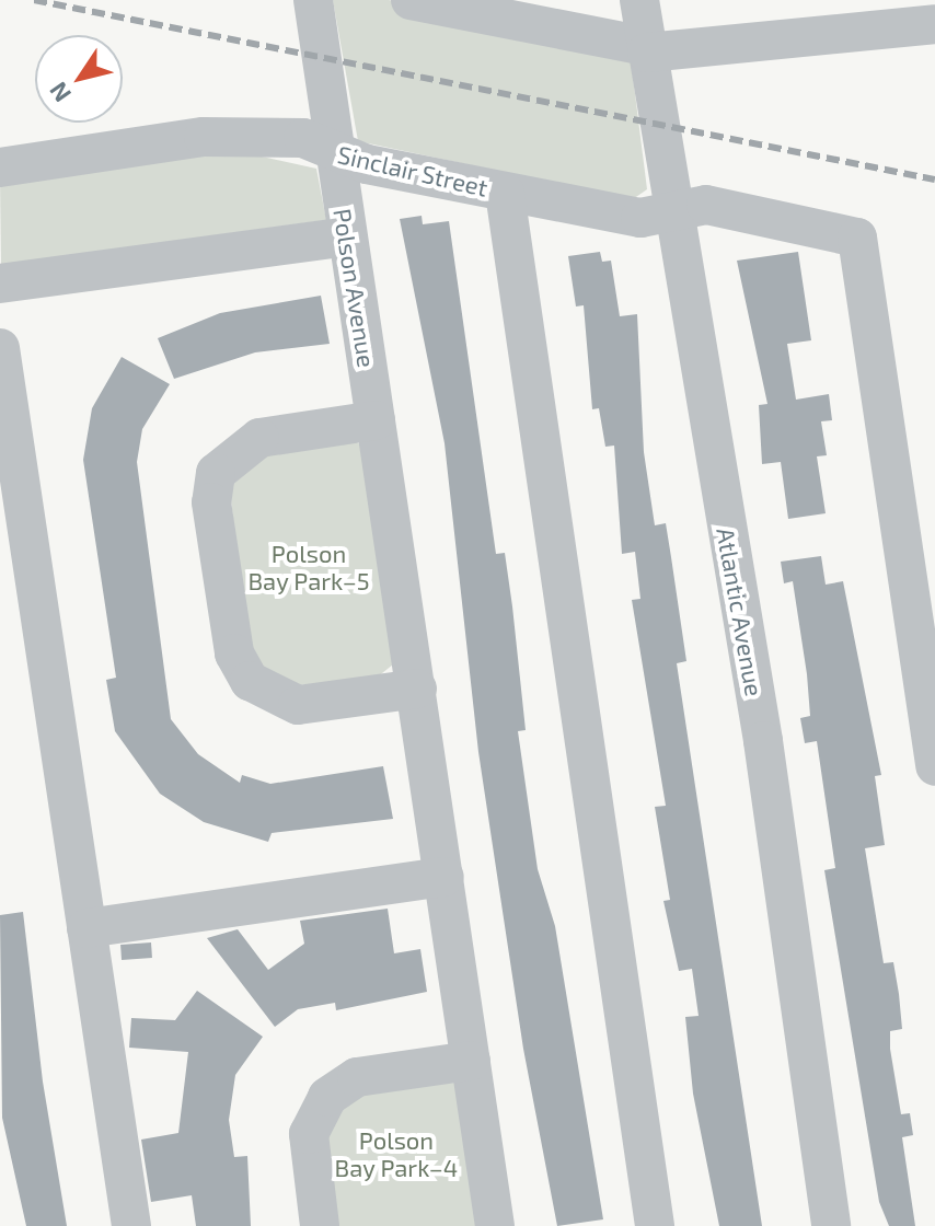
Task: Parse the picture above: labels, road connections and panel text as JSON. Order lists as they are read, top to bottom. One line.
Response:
{"streets":{"street":["Sinclair Street","Polson Avenue","Atlantic Avenue"]},"crossings":[["Sinclair Street","Polson Avenue"],["Sinclair Street","Atlantic Avenue"]],"parks":["Polson Bay Park–5","Polson Bay Park–4"],"north":"bottom left"}
